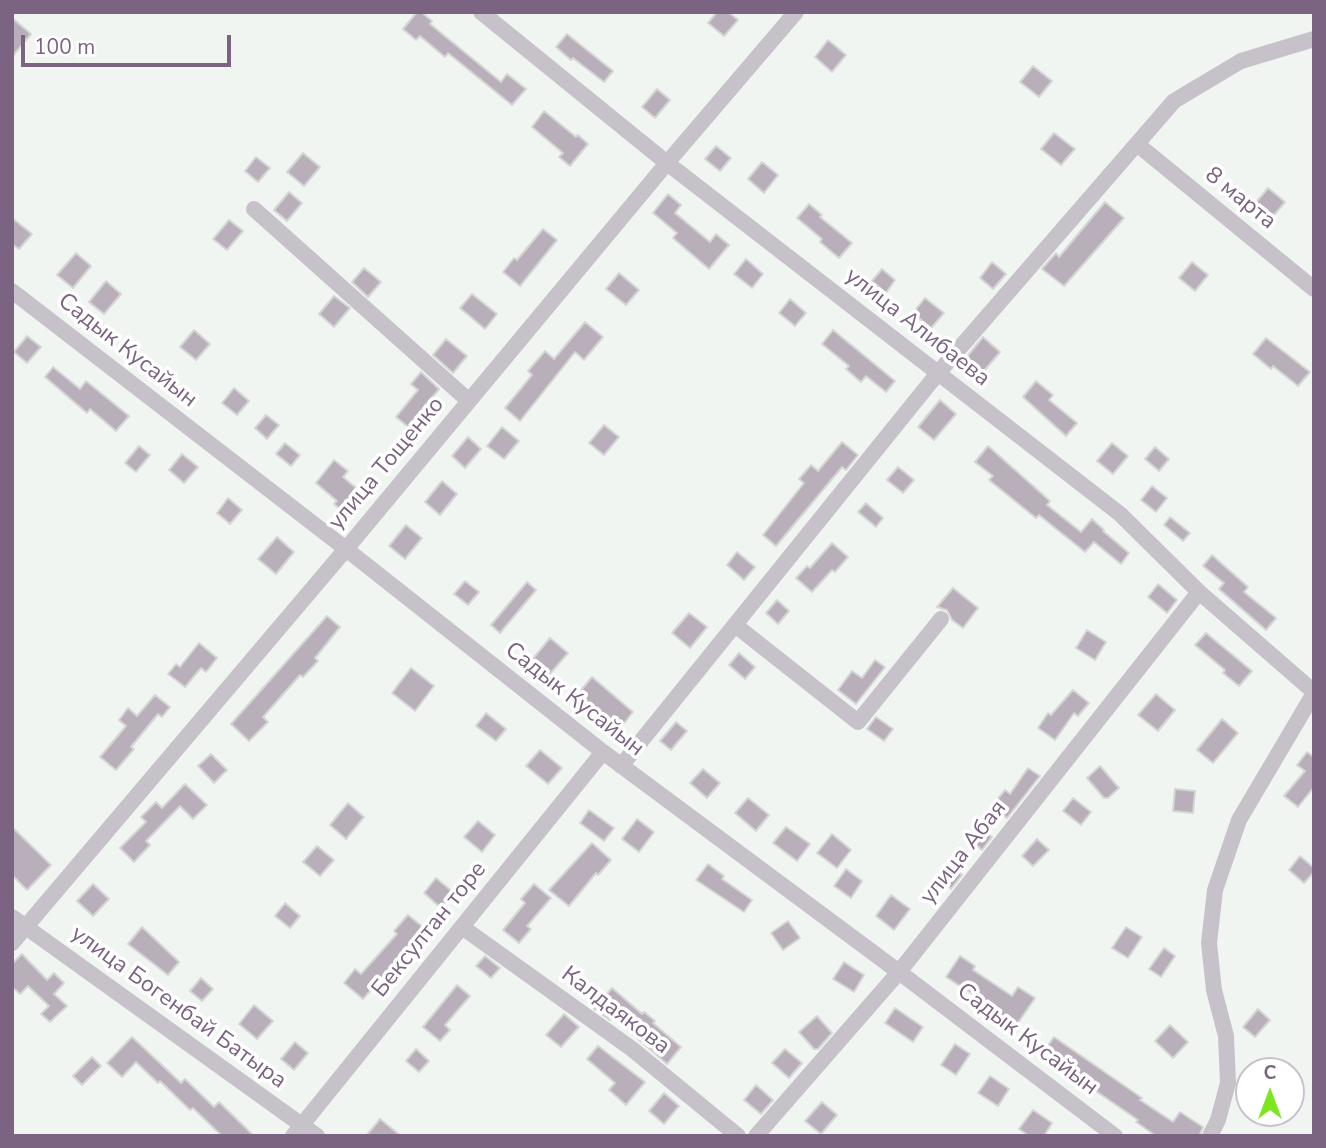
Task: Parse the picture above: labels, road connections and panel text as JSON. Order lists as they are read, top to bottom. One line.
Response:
{"streets":{"street":["8 марта","улица Алибаева","Садык Кусайын","улица Тощенко","улица Абая","Бексултан торе","улица Богенбай Батыра","Калдаякова"]},"crossings":[["улица Алибаева","улица Тощенко"],["улица Алибаева","улица Абая"],["Садык Кусайын","улица Тощенко"],["Садык Кусайын","улица Абая"],["Садык Кусайын","Бексултан торе"],["улица Тощенко","улица Богенбай Батыра"],["Бексултан торе","улица Богенбай Батыра"],["Бексултан торе","Калдаякова"]],"scale_bar":"100 m","north":"top"}
